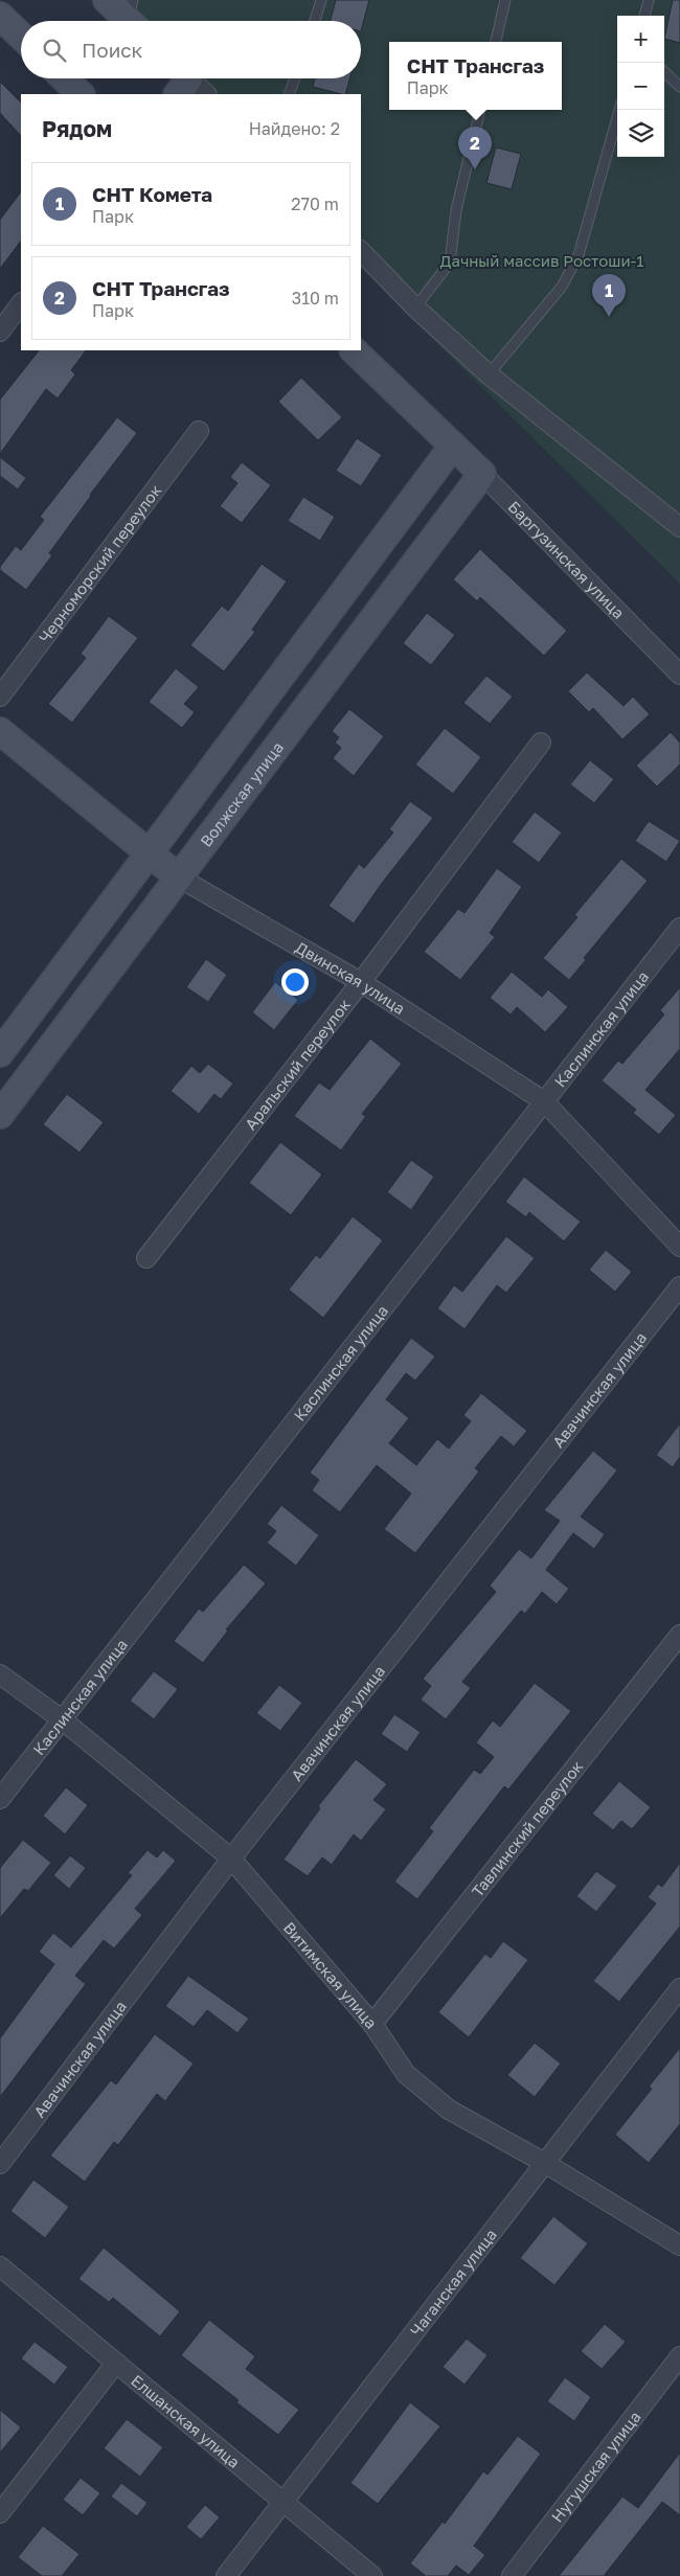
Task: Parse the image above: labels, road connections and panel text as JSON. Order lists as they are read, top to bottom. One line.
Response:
{"streets":{"street":["Баргузинская улица","Черноморский переулок","Волжская улица","Двинская улица","Каслинская улица","Аральский переулок","Авачинская улица","Тавлинский переулок","Витимская улица","Чаганская улица","Елшанская улица","Нугушская улица"]},"crossings":[["Баргузинская улица","Волжская улица"],["Волжская улица","Двинская улица"],["Двинская улица","Каслинская улица"],["Двинская улица","Аральский переулок"],["Каслинская улица","Витимская улица"],["Авачинская улица","Витимская улица"],["Тавлинский переулок","Витимская улица"],["Витимская улица","Чаганская улица"],["Чаганская улица","Елшанская улица"]],"parks":["Дачный массив Ростоши-1"],"page":{"map_buttons":["+","−"],"search":"Поиск","popup":["СНТ Трансгаз","Парк"],"heading":["Рядом","Найдено: 2"],"pins":["2","1"],"list":[{"mark":"1","name":"СНТ Комета","note":"Парк","value":"270 m"},{"mark":"2","name":"СНТ Трансгаз","note":"Парк","value":"310 m"}]}}
